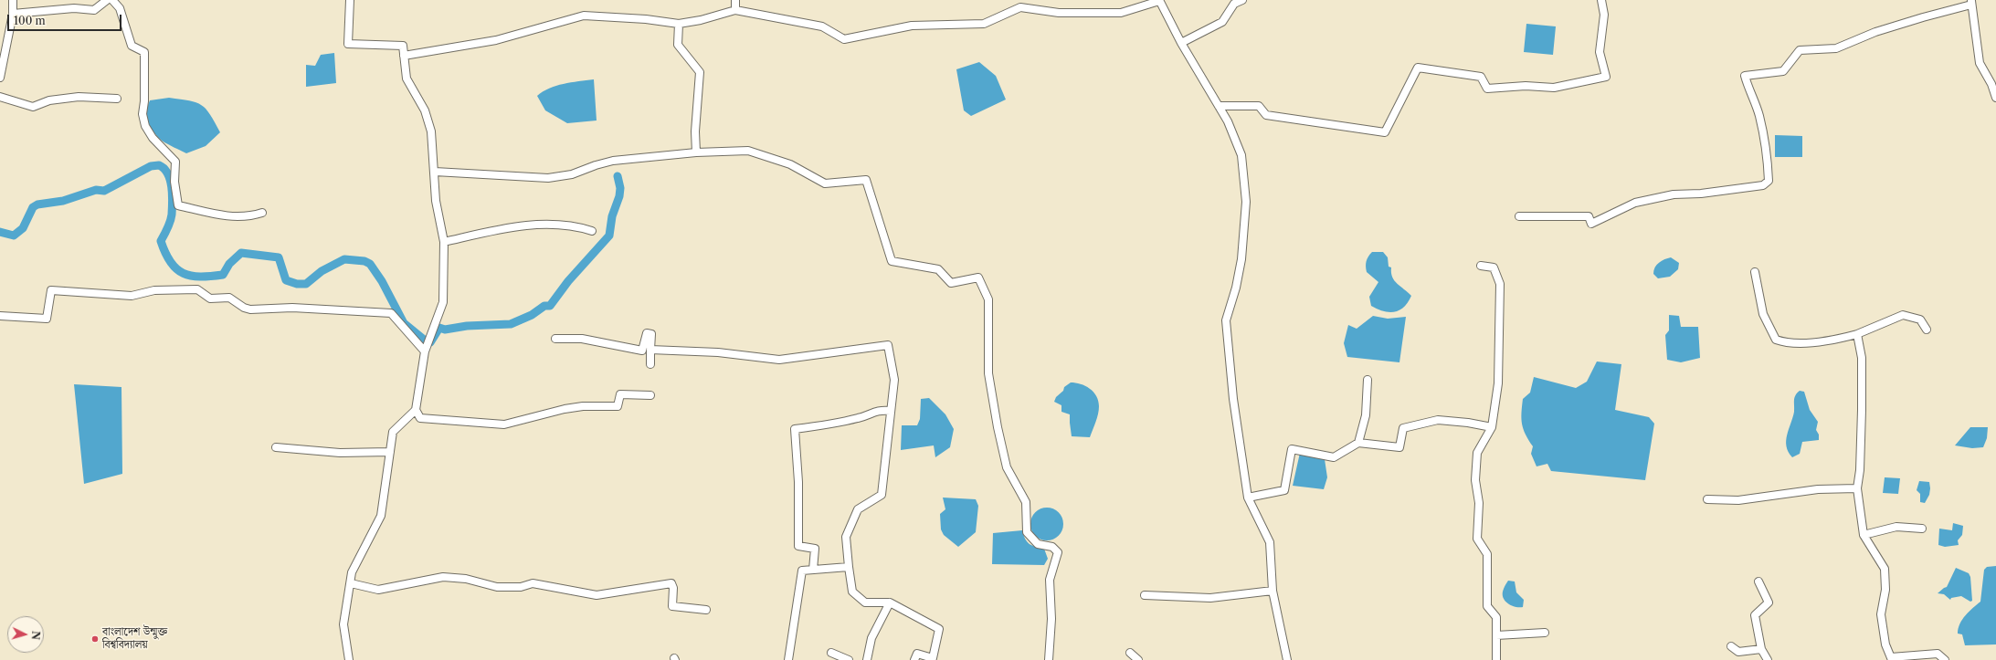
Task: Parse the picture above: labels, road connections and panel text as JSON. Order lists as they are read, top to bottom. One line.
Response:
{"places":["বাংলাদেশ উন্মুক্ত বিশ্ববিদ্যালয়"],"scale_bar":"100 m","north":"right"}
